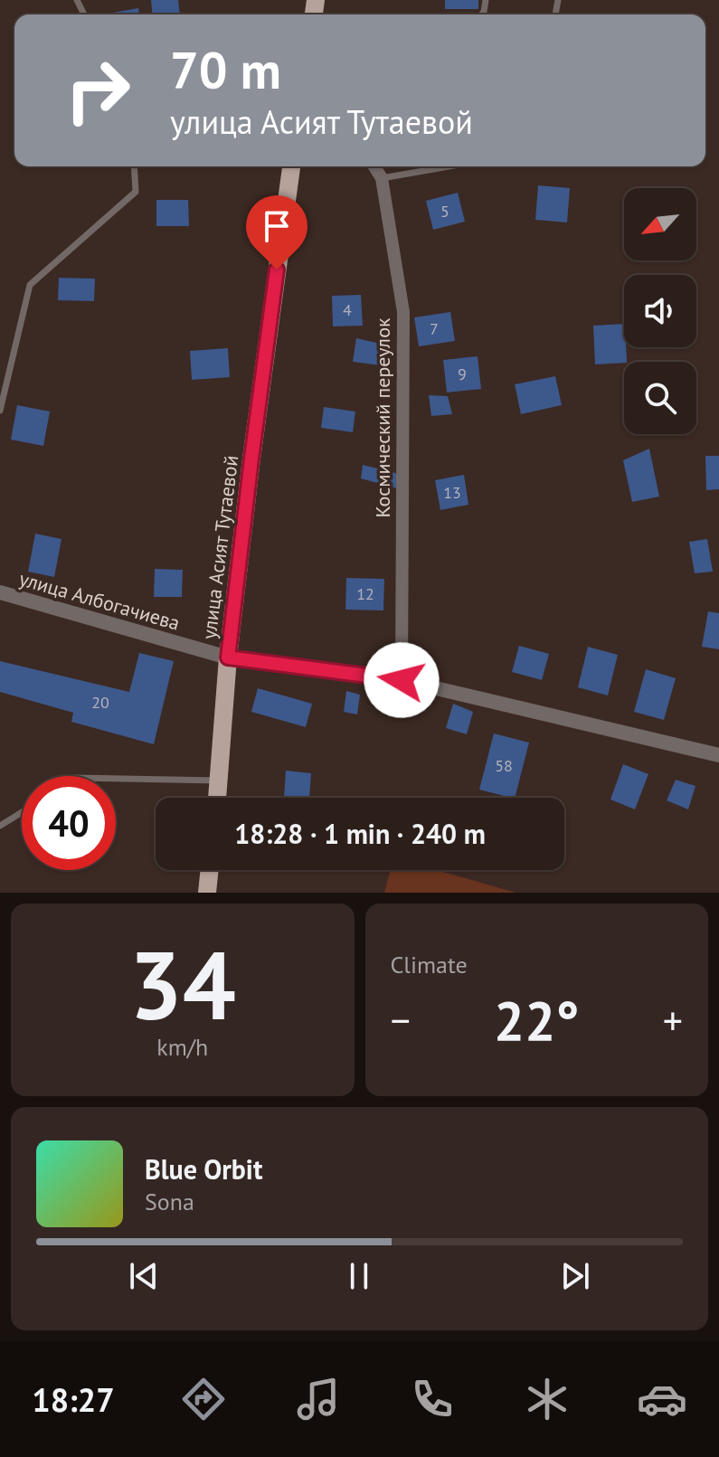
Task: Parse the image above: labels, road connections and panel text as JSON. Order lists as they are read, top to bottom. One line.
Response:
{"streets":{"main road":["улица Асият Тутаевой"],"street":["Космический переулок","улица Албогачиева"]},"crossings":[["Космический переулок","улица Албогачиева"],["улица Асият Тутаевой","улица Албогачиева"]],"house_numbers":["5","4","7","9","13","12","20","58"],"north":"bottom left","page":{"turn":["70 m","улица Асият Тутаевой"],"limit":"40","trip":"18:28 · 1 min · 240 m","tile":[["34","km/h"],"Climate"],"heat":["−","22°","+"],"song":["Blue Orbit","Sona"],"tabs":"18:27"}}
